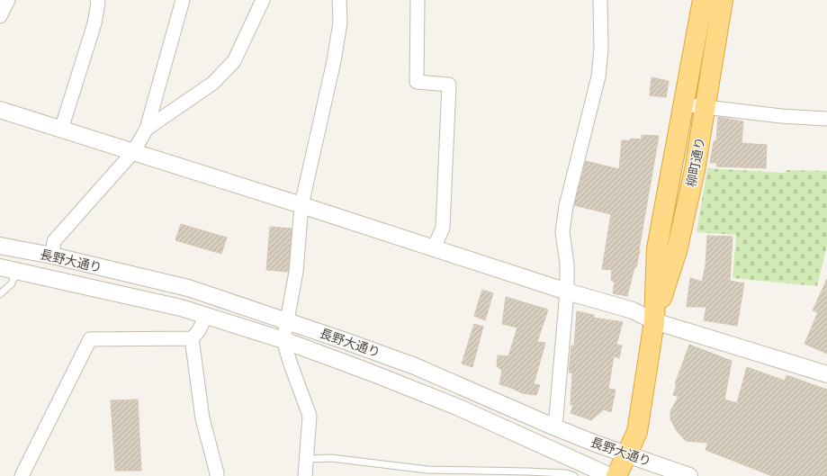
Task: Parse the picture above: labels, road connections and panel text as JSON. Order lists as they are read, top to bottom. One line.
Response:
{"streets":{"highway":["柳町通り"],"street":["長野大通り"]},"crossings":[["柳町通り","長野大通り"]]}
